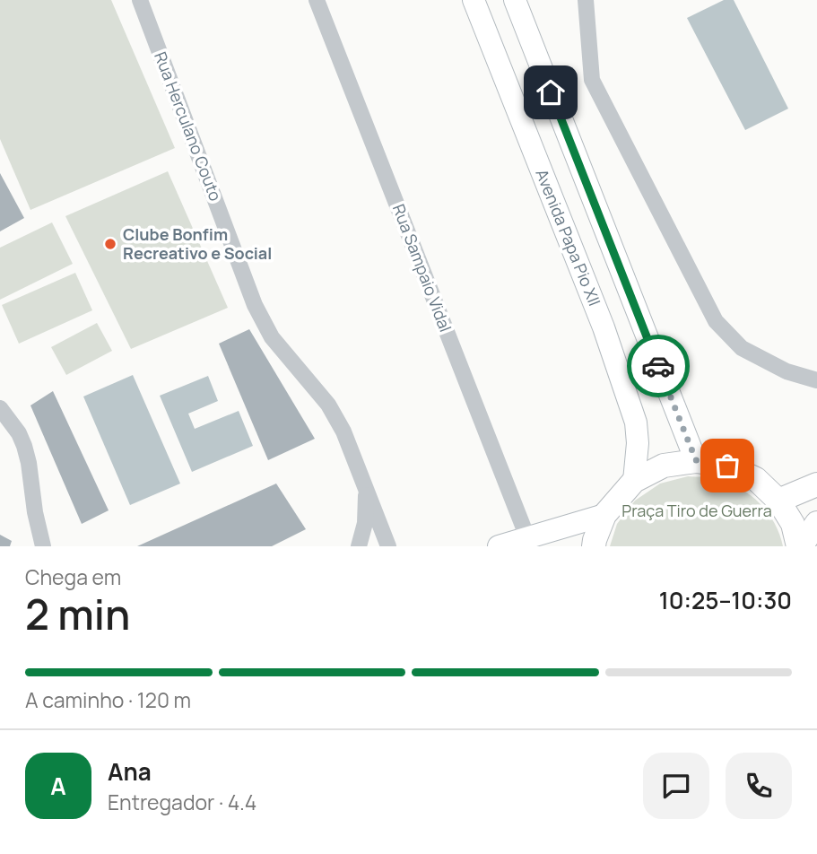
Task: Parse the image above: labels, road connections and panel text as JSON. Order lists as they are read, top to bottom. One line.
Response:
{"streets":{"street":["Rua Herculano Couto","Avenida Papa Pio XII","Rua Sampaio Vidal"]},"parks":["Praça Tiro de Guerra"],"places":["Clube Bonfim Recreativo e Social"],"page":{"heading":["2 min","Chega em","10:25–10:30"],"panel":["Ana","Entregador · 4.4"],"bar":"A caminho · 120 m","round":"A"}}
